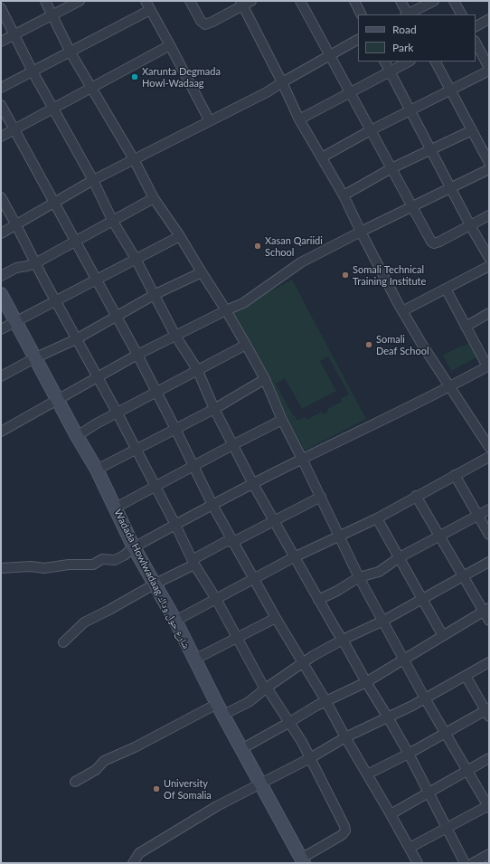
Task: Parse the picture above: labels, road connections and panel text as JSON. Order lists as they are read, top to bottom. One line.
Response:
{"streets":{"street":["Wadada Howlwadaag شارع حول وداك"]},"places":["Xarunta Degmada Howl-Wadaag","Xasan Qariidi School","Somali Technical Training Institute","Somali Deaf School","University Of Somalia"],"legend":["Road","Park"]}
